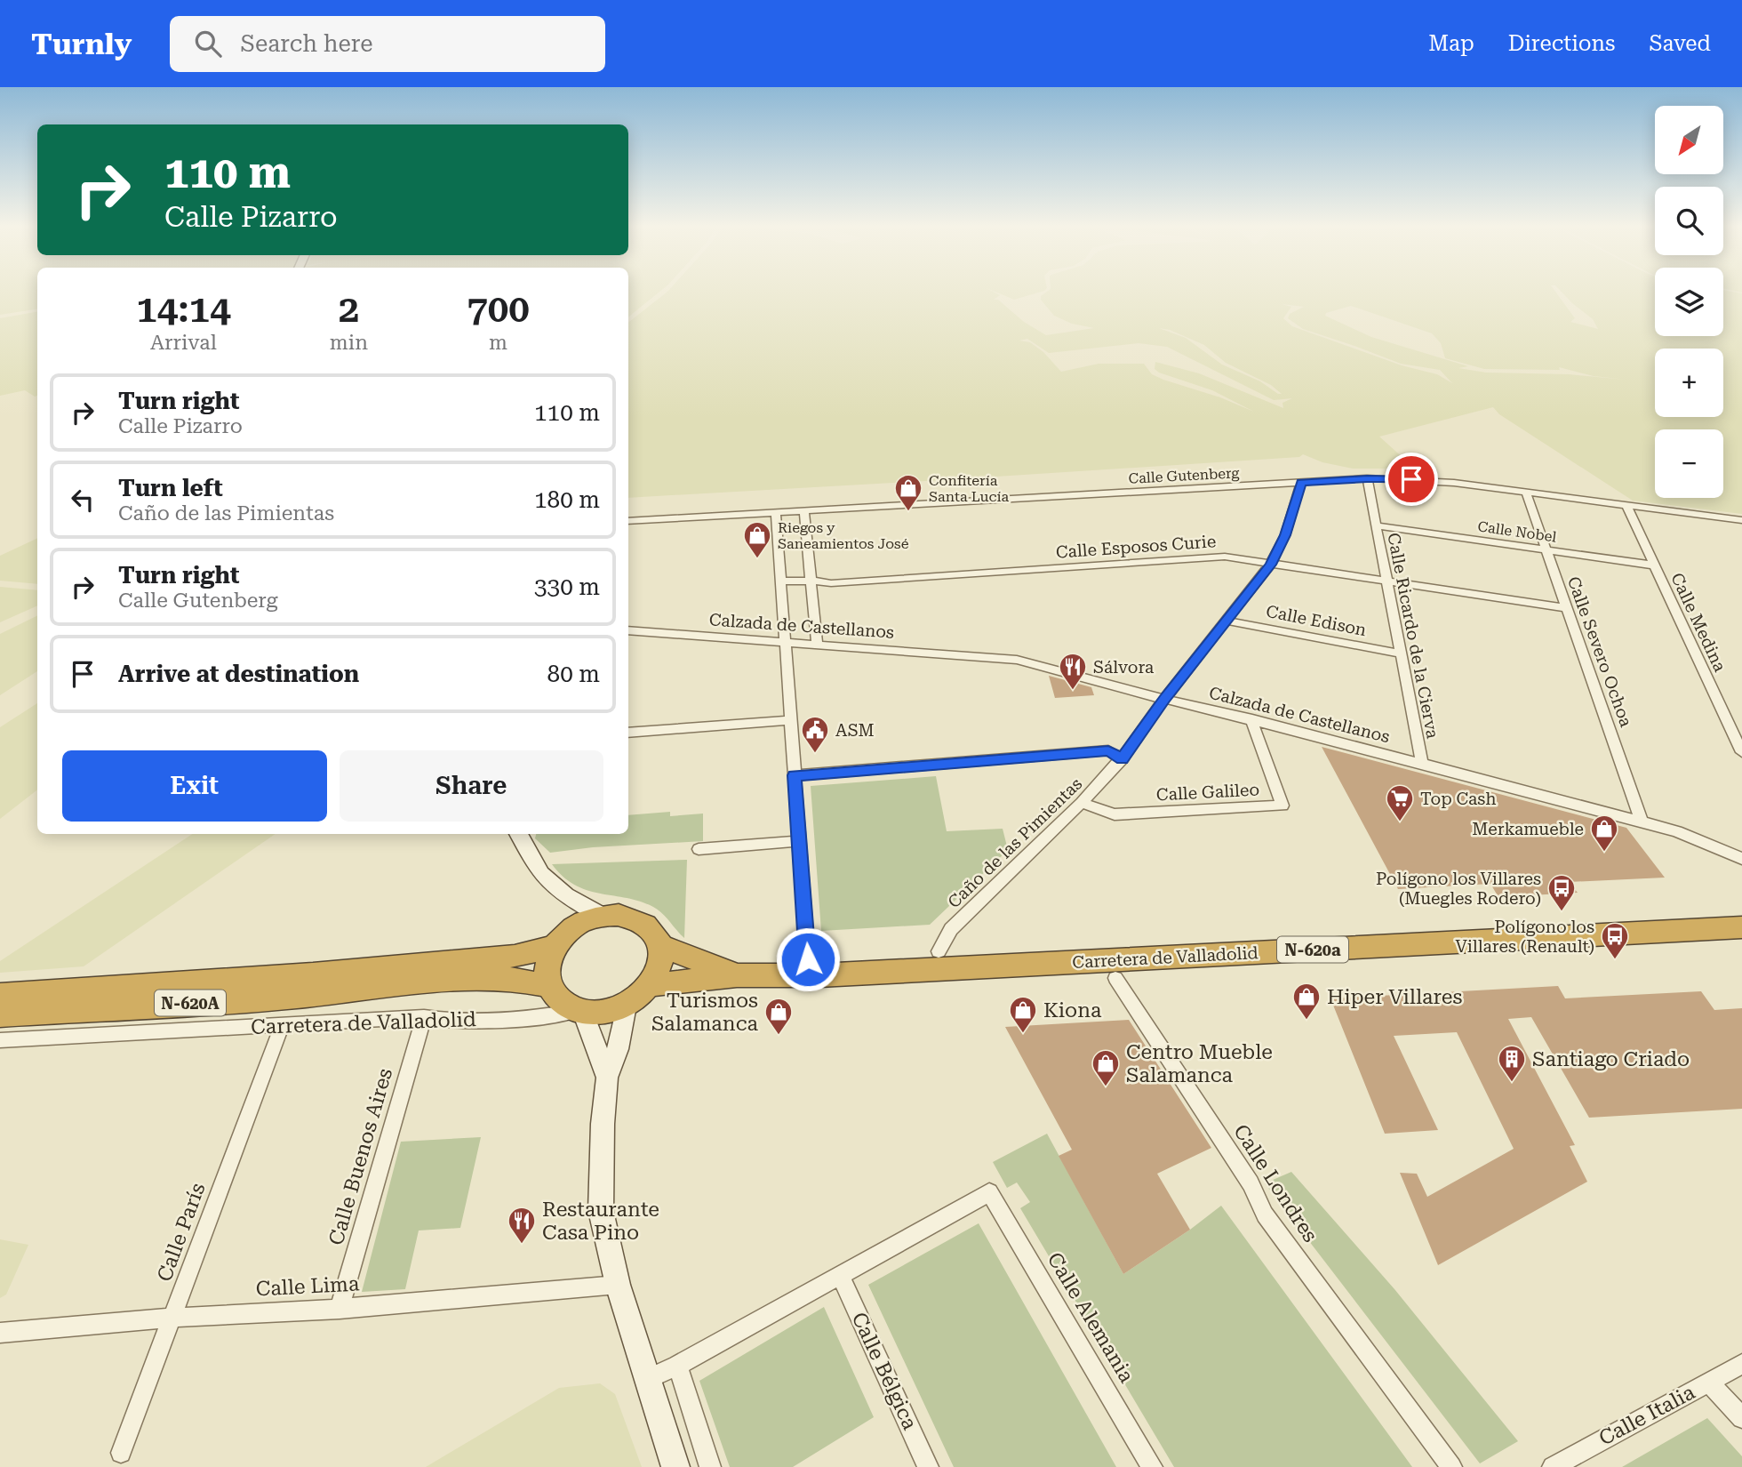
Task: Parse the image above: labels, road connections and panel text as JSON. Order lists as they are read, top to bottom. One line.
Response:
{"streets":{"highway":["N-620a","Carretera de Valladolid","N-620A"],"street":["Calle Gutenberg","Calle Nobel","Calle Esposos Curie","Calle Edison","Calle Medina","Calzada de Castellanos","Calle Ricardo de la Cierva","Calle Severo Ochoa","Calle Galileo","Caño de las Pimientas","Calle Buenos Aires","Calle Londres","Calle París","Calle Lima","Calle Alemania","Calle Bélgica","Calle Italia"]},"crossings":[["Calle Gutenberg","Calle Medina"],["Calle Gutenberg","Calle Ricardo de la Cierva"],["Calle Gutenberg","Calle Severo Ochoa"],["Calle Gutenberg","Caño de las Pimientas"],["Calle Nobel","Calle Medina"],["Calle Nobel","Calle Ricardo de la Cierva"],["Calle Nobel","Calle Severo Ochoa"],["Calle Esposos Curie","Calle Ricardo de la Cierva"],["Calle Esposos Curie","Calle Severo Ochoa"],["Calle Esposos Curie","Caño de las Pimientas"],["Calle Edison","Calle Ricardo de la Cierva"],["Calle Edison","Caño de las Pimientas"],["Calzada de Castellanos","Calle Ricardo de la Cierva"],["Calzada de Castellanos","Calle Severo Ochoa"],["Calzada de Castellanos","Calle Galileo"],["Calzada de Castellanos","Caño de las Pimientas"],["Calle Galileo","Caño de las Pimientas"],["Carretera de Valladolid","N-620A"],["Carretera de Valladolid","Calle Buenos Aires"],["Carretera de Valladolid","Calle París"],["Calle Buenos Aires","Calle Lima"],["Calle París","Calle Lima"],["Calle Alemania","Calle Bélgica"]],"places":{"shop":["Confitería Santa Lucía","Riegos y Saneamientos José","Merkamueble","Hiper Villares","Kiona","Turismos Salamanca","Centro Mueble Salamanca"],"restaurant":["Sálvora","Restaurante Casa Pino"],"public building":["ASM"],"supermarket":["Top Cash"],"bus stop":["Polígono los Villares (Muegles Rodero)","Polígono los Villares (Renault)"],"building":["Santiago Criado"]},"north":"bottom left","page":{"header":"Turnly","search":"Search here","nav":["Map","Directions","Saved"],"map_buttons":["+","−"],"turn":["110 m","Calle Pizarro"],"eta":["14:14","Arrival","2","min","700","m"],"list":[{"name":"Turn right","note":"Calle Pizarro","value":"110 m"},{"name":"Turn left","note":"Caño de las Pimientas","value":"180 m"},{"name":"Turn right","note":"Calle Gutenberg","value":"330 m"},{"name":"Arrive at destination","value":"80 m"}],"buttons":["Exit","Share"]}}
